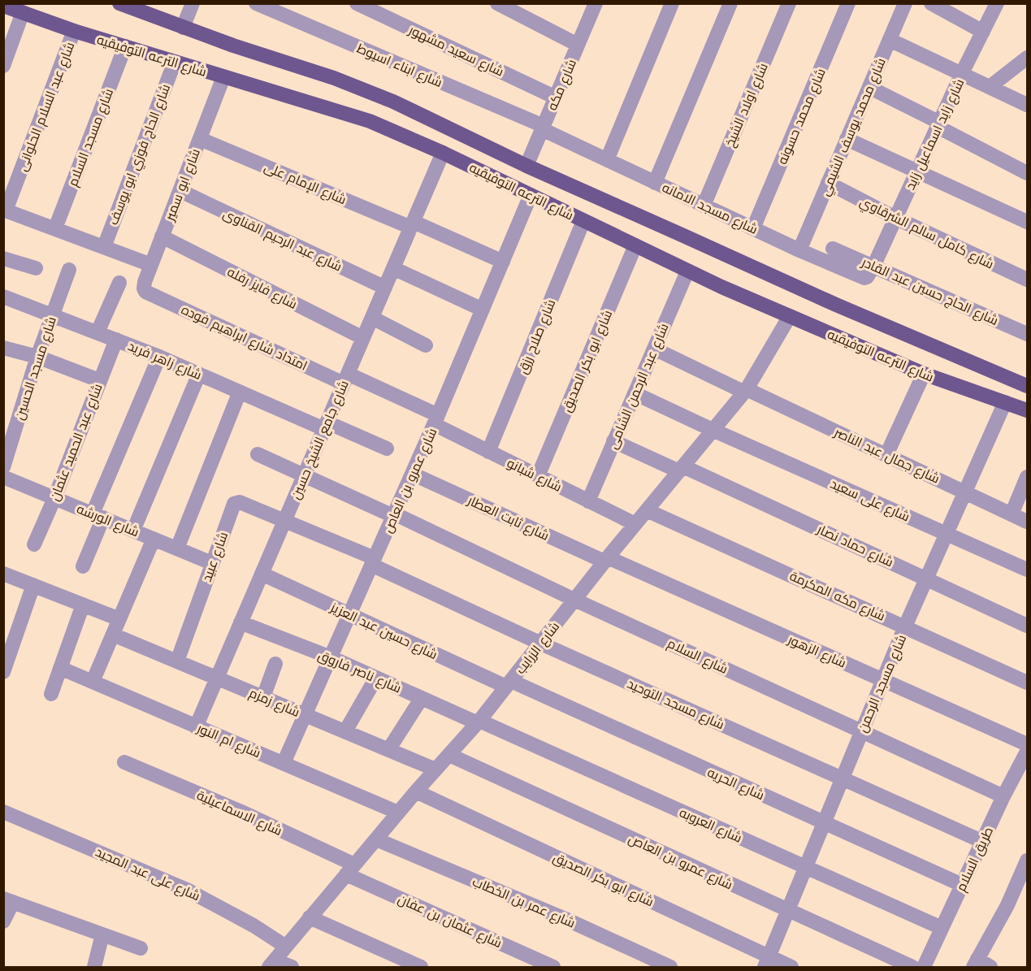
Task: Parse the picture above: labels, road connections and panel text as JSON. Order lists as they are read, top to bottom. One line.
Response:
{"streets":{"main road":["شارع الترعه التوفيقيه"],"street":["شارع سعيد مشهور","شارع ابناء اسيوط","شارع مكه","شارع اولاد الشيخ","شارع عبد السلام الحلوانى","شارع محمد حسونه","شارع محمد يوسف الشيمي","شارع زايد اسماعيل زايد","شارع مسجد السلام","شارع الحاج فوزي ابو يوسف","شارع الإمام على","شارع ابو سمير","شارع مسجد الامانه","شارع كامل سالم الشرقاوي","شارع عبد الرحيم القناوى","شارع فايز رفله","شارع الحاج حسين عبد القادر","شارع صلاح رزق","امتداد شارع ابراهيم فوده","شارع زاهر فريد","شارع ابو بكر الصديق","شارع مسجد الحسين","شارع عبد الرحمن الشامى","شارع جامع الشيخ حسين","شارع عبد الحميد عثمان","شارع جمال عبد الناصر","شارع شبانو","شارع عمرو بن العاص","شارع على سعيد","شارع ثابت العطار","شارع الورشه","شارع حماد نصار","شارع عبيد","شارع مكه المكرمة","شارع حسين عبد العزيز","شارع الزرايب","شارع الزهور","شارع السلام","شارع ناصر فاروق","شارع مسجد الرحمن","شارع زمزم","شارع مسجد التوحيد","شارع ام النور","شارع الحريه","شارع الاسماعيلية","شارع العروبه","طريق السلام","شارع على عبد المجيد","شارع عمر بن الخطاب","شارع عثمان بن عفان"]},"crossings":[["شارع سعيد مشهور","شارع مكه"],["شارع الترعه التوفيقيه","شارع مكه"],["شارع الترعه التوفيقيه","شارع عبد السلام الحلوانى"],["شارع الترعه التوفيقيه","شارع مسجد السلام"],["شارع الترعه التوفيقيه","شارع الحاج فوزي ابو يوسف"],["شارع الترعه التوفيقيه","شارع ابو سمير"],["شارع الترعه التوفيقيه","شارع صلاح رزق"],["شارع الترعه التوفيقيه","شارع ابو بكر الصديق"],["شارع الترعه التوفيقيه","شارع عبد الرحمن الشامى"],["شارع الترعه التوفيقيه","شارع جامع الشيخ حسين"],["شارع الترعه التوفيقيه","شارع عمرو بن العاص"],["شارع الترعه التوفيقيه","شارع الزرايب"],["شارع الترعه التوفيقيه","شارع مسجد الرحمن"],["شارع ابناء اسيوط","شارع مكه"],["شارع ابناء اسيوط","شارع مسجد الامانه"],["شارع مكه","شارع مسجد الامانه"],["شارع اولاد الشيخ","شارع مسجد الامانه"],["شارع محمد حسونه","شارع مسجد الامانه"],["شارع محمد يوسف الشيمي","شارع مسجد الامانه"],["شارع محمد يوسف الشيمي","شارع كامل سالم الشرقاوي"],["شارع زايد اسماعيل زايد","شارع مسجد الامانه"],["شارع زايد اسماعيل زايد","شارع كامل سالم الشرقاوي"],["شارع زايد اسماعيل زايد","شارع الحاج حسين عبد القادر"],["شارع الإمام على","شارع ابو سمير"],["شارع الإمام على","شارع جامع الشيخ حسين"],["شارع الإمام على","شارع عمرو بن العاص"],["شارع ابو سمير","شارع عبد الرحيم القناوى"],["شارع ابو سمير","شارع فايز رفله"],["شارع ابو سمير","امتداد شارع ابراهيم فوده"],["شارع مسجد الامانه","شارع الحاج حسين عبد القادر"],["شارع عبد الرحيم القناوى","شارع جامع الشيخ حسين"],["شارع فايز رفله","شارع جامع الشيخ حسين"],["شارع صلاح رزق","شارع شبانو"],["امتداد شارع ابراهيم فوده","شارع جامع الشيخ حسين"],["امتداد شارع ابراهيم فوده","شارع شبانو"],["امتداد شارع ابراهيم فوده","شارع عمرو بن العاص"],["شارع زاهر فريد","شارع مسجد الحسين"],["شارع زاهر فريد","شارع جامع الشيخ حسين"],["شارع زاهر فريد","شارع عبد الحميد عثمان"],["شارع ابو بكر الصديق","شارع شبانو"],["شارع ابو بكر الصديق","شارع الزرايب"],["شارع ابو بكر الصديق","شارع مسجد الرحمن"],["شارع عبد الرحمن الشامى","شارع جمال عبد الناصر"],["شارع عبد الرحمن الشامى","شارع شبانو"],["شارع عبد الرحمن الشامى","شارع على سعيد"],["شارع عبد الرحمن الشامى","شارع حماد نصار"],["شارع جامع الشيخ حسين","شارع عبيد"],["شارع جامع الشيخ حسين","شارع حسين عبد العزيز"],["شارع جامع الشيخ حسين","شارع ناصر فاروق"],["شارع جامع الشيخ حسين","شارع زمزم"],["شارع جامع الشيخ حسين","شارع مسجد التوحيد"],["شارع جامع الشيخ حسين","شارع ام النور"],["شارع عبد الحميد عثمان","شارع الورشه"],["شارع جمال عبد الناصر","شارع الزرايب"],["شارع جمال عبد الناصر","شارع مسجد الرحمن"],["شارع شبانو","شارع عمرو بن العاص"],["شارع شبانو","شارع الزرايب"],["شارع عمرو بن العاص","شارع ثابت العطار"],["شارع عمرو بن العاص","شارع حسين عبد العزيز"],["شارع عمرو بن العاص","شارع الزرايب"],["شارع عمرو بن العاص","شارع السلام"],["شارع عمرو بن العاص","شارع ناصر فاروق"],["شارع عمرو بن العاص","شارع مسجد الرحمن"],["شارع عمرو بن العاص","شارع زمزم"],["شارع عمرو بن العاص","شارع مسجد التوحيد"],["شارع عمرو بن العاص","شارع ام النور"],["شارع على سعيد","شارع الزرايب"],["شارع على سعيد","شارع مسجد الرحمن"],["شارع ثابت العطار","شارع الزرايب"],["شارع ثابت العطار","شارع الزهور"],["شارع الورشه","شارع عبيد"],["شارع حماد نصار","شارع الزرايب"],["شارع حماد نصار","شارع مسجد الرحمن"],["شارع عبيد","شارع زمزم"],["شارع عبيد","شارع مسجد التوحيد"],["شارع مكه المكرمة","شارع الزرايب"],["شارع مكه المكرمة","شارع مسجد الرحمن"],["شارع حسين عبد العزيز","شارع الزرايب"],["شارع حسين عبد العزيز","شارع الحريه"],["شارع الزرايب","شارع الزهور"],["شارع الزرايب","شارع السلام"],["شارع الزرايب","شارع ناصر فاروق"],["شارع الزرايب","شارع زمزم"],["شارع الزرايب","شارع مسجد التوحيد"],["شارع الزرايب","شارع ام النور"],["شارع الزرايب","شارع الحريه"],["شارع الزرايب","شارع الاسماعيلية"],["شارع الزرايب","شارع العروبه"],["شارع الزرايب","شارع على عبد المجيد"],["شارع الزرايب","شارع عمر بن الخطاب"],["شارع الزرايب","شارع عثمان بن عفان"],["شارع الزهور","شارع مسجد الرحمن"],["شارع السلام","شارع مسجد الرحمن"],["شارع السلام","طريق السلام"],["شارع ناصر فاروق","شارع العروبه"],["شارع مسجد الرحمن","شارع مسجد التوحيد"],["شارع مسجد الرحمن","شارع الحريه"],["شارع مسجد الرحمن","شارع العروبه"],["شارع مسجد التوحيد","طريق السلام"],["شارع الحريه","طريق السلام"],["شارع الاسماعيلية","شارع عثمان بن عفان"],["شارع العروبه","طريق السلام"]]}
